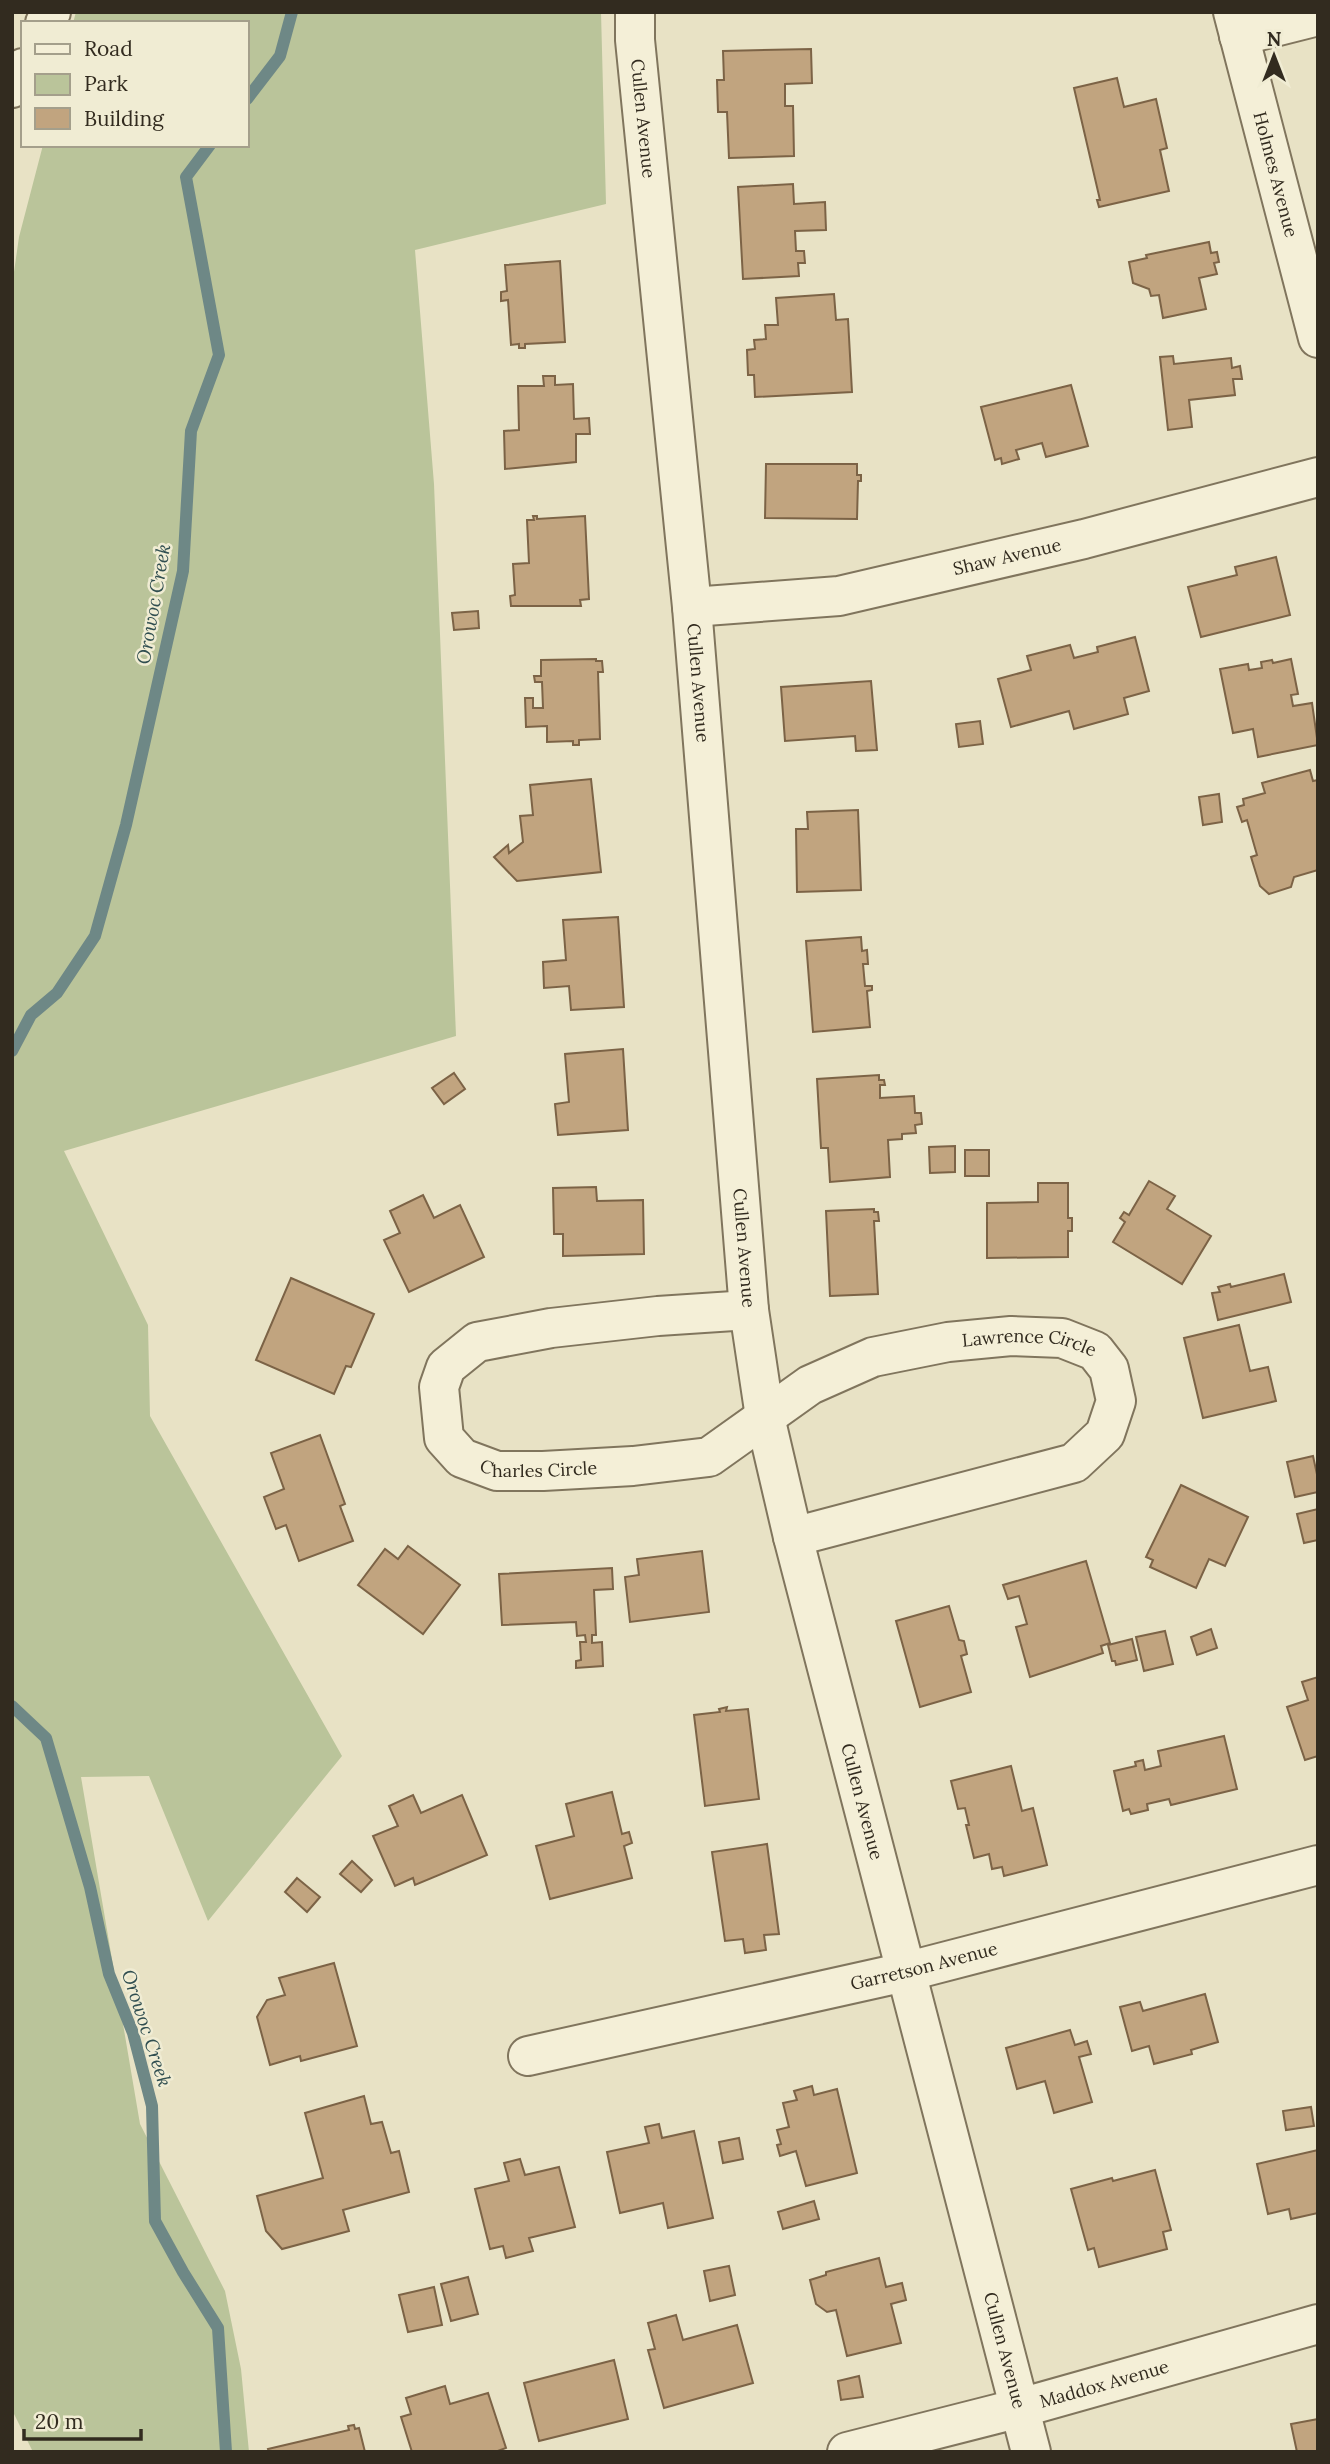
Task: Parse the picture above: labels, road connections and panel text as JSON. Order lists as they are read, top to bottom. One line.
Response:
{"streets":{"street":["Cullen Avenue","Holmes Avenue","Shaw Avenue","Lawrence Circle","Charles Circle","Garretson Avenue","Maddox Avenue"]},"crossings":[["Cullen Avenue","Shaw Avenue"],["Cullen Avenue","Lawrence Circle"],["Cullen Avenue","Charles Circle"],["Cullen Avenue","Garretson Avenue"],["Cullen Avenue","Maddox Avenue"],["Lawrence Circle","Charles Circle"]],"water":["Orowoc Creek"],"legend":["Road","Park","Building"],"scale_bar":"20 m","north":"top"}
